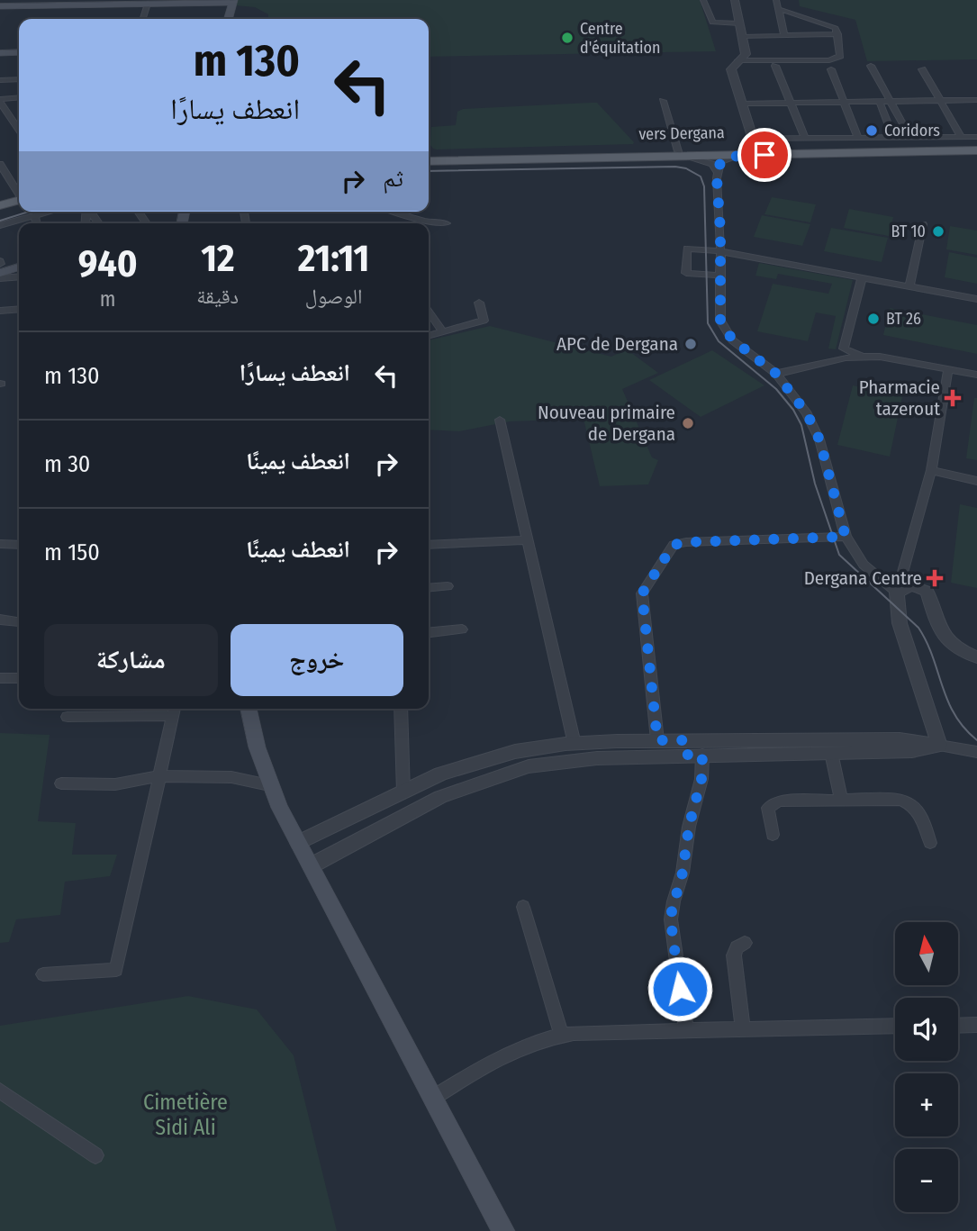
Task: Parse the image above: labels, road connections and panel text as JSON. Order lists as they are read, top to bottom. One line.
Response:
{"streets":{"main road":["vers Dergana"]},"parks":["Cimetière Sidi Ali"],"places":{"other":["Centre d'équitation","Coridors","BT 10","BT 26","APC de Dergana","Nouveau primaire de Dergana"],"health":["Pharmacie tazerout","Dergana Centre"]},"north":"top","page":{"turn":["130 m","انعطف يسارًا"],"then":"ثم","eta":["21:11","الوصول","12","دقيقة","940","m"],"list":[{"name":"انعطف يسارًا","value":"130 m"},{"name":"انعطف يمينًا","value":"30 m"},{"name":"انعطف يمينًا","value":"150 m"}],"buttons":["خروج","مشاركة"],"map_buttons":["+","−"]}}
